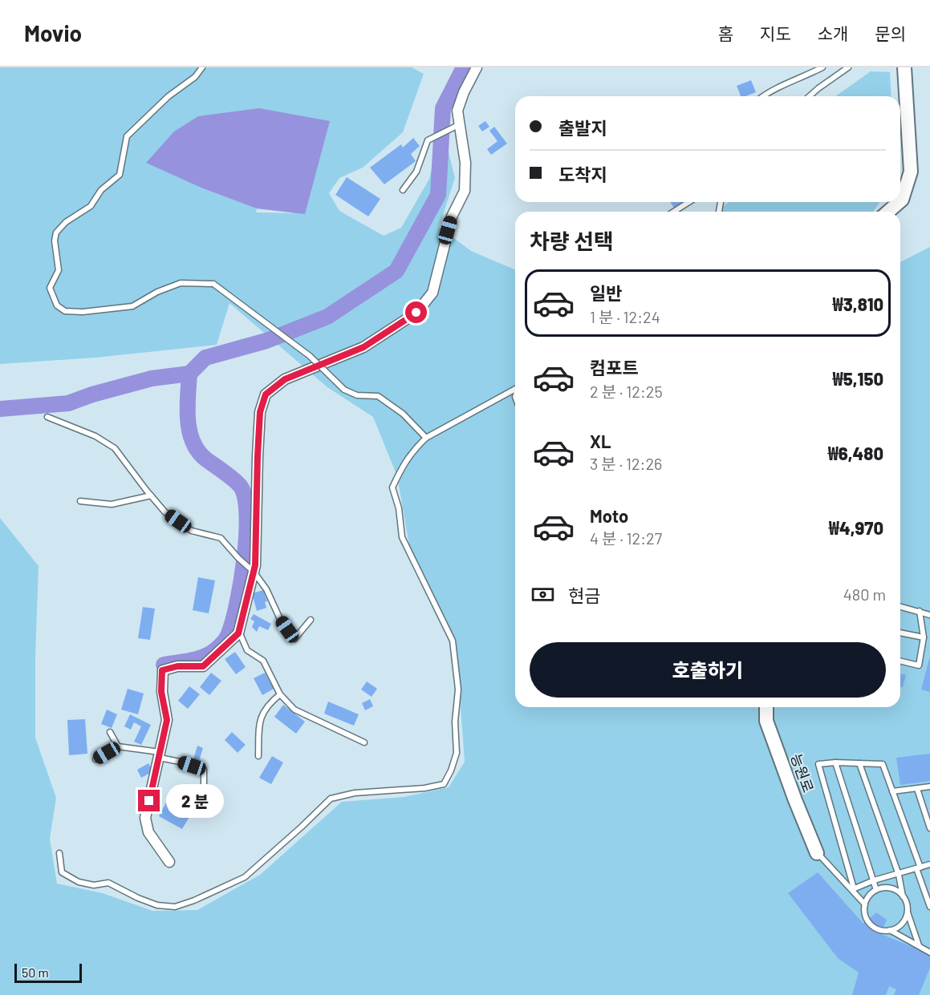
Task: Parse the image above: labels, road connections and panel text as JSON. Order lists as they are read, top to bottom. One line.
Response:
{"streets":{"street":["능원로"]},"scale_bar":"50 m","page":{"header":"Movio","nav":["홈","지도","소개","문의"],"banner":["출발지","도착지"],"heading":"차량 선택","list":[{"name":"일반","note":"1 분 · 12:24","value":"₩3,810"},{"name":"컴포트","note":"2 분 · 12:25","value":"₩5,150"},{"name":"XL","note":"3 분 · 12:26","value":"₩6,480"},{"name":"Moto","note":"4 분 · 12:27","value":"₩4,970"}],"pay":["현금","480 m"],"buttons":"호출하기","bubble":"2 분","scale":"50 m"}}
